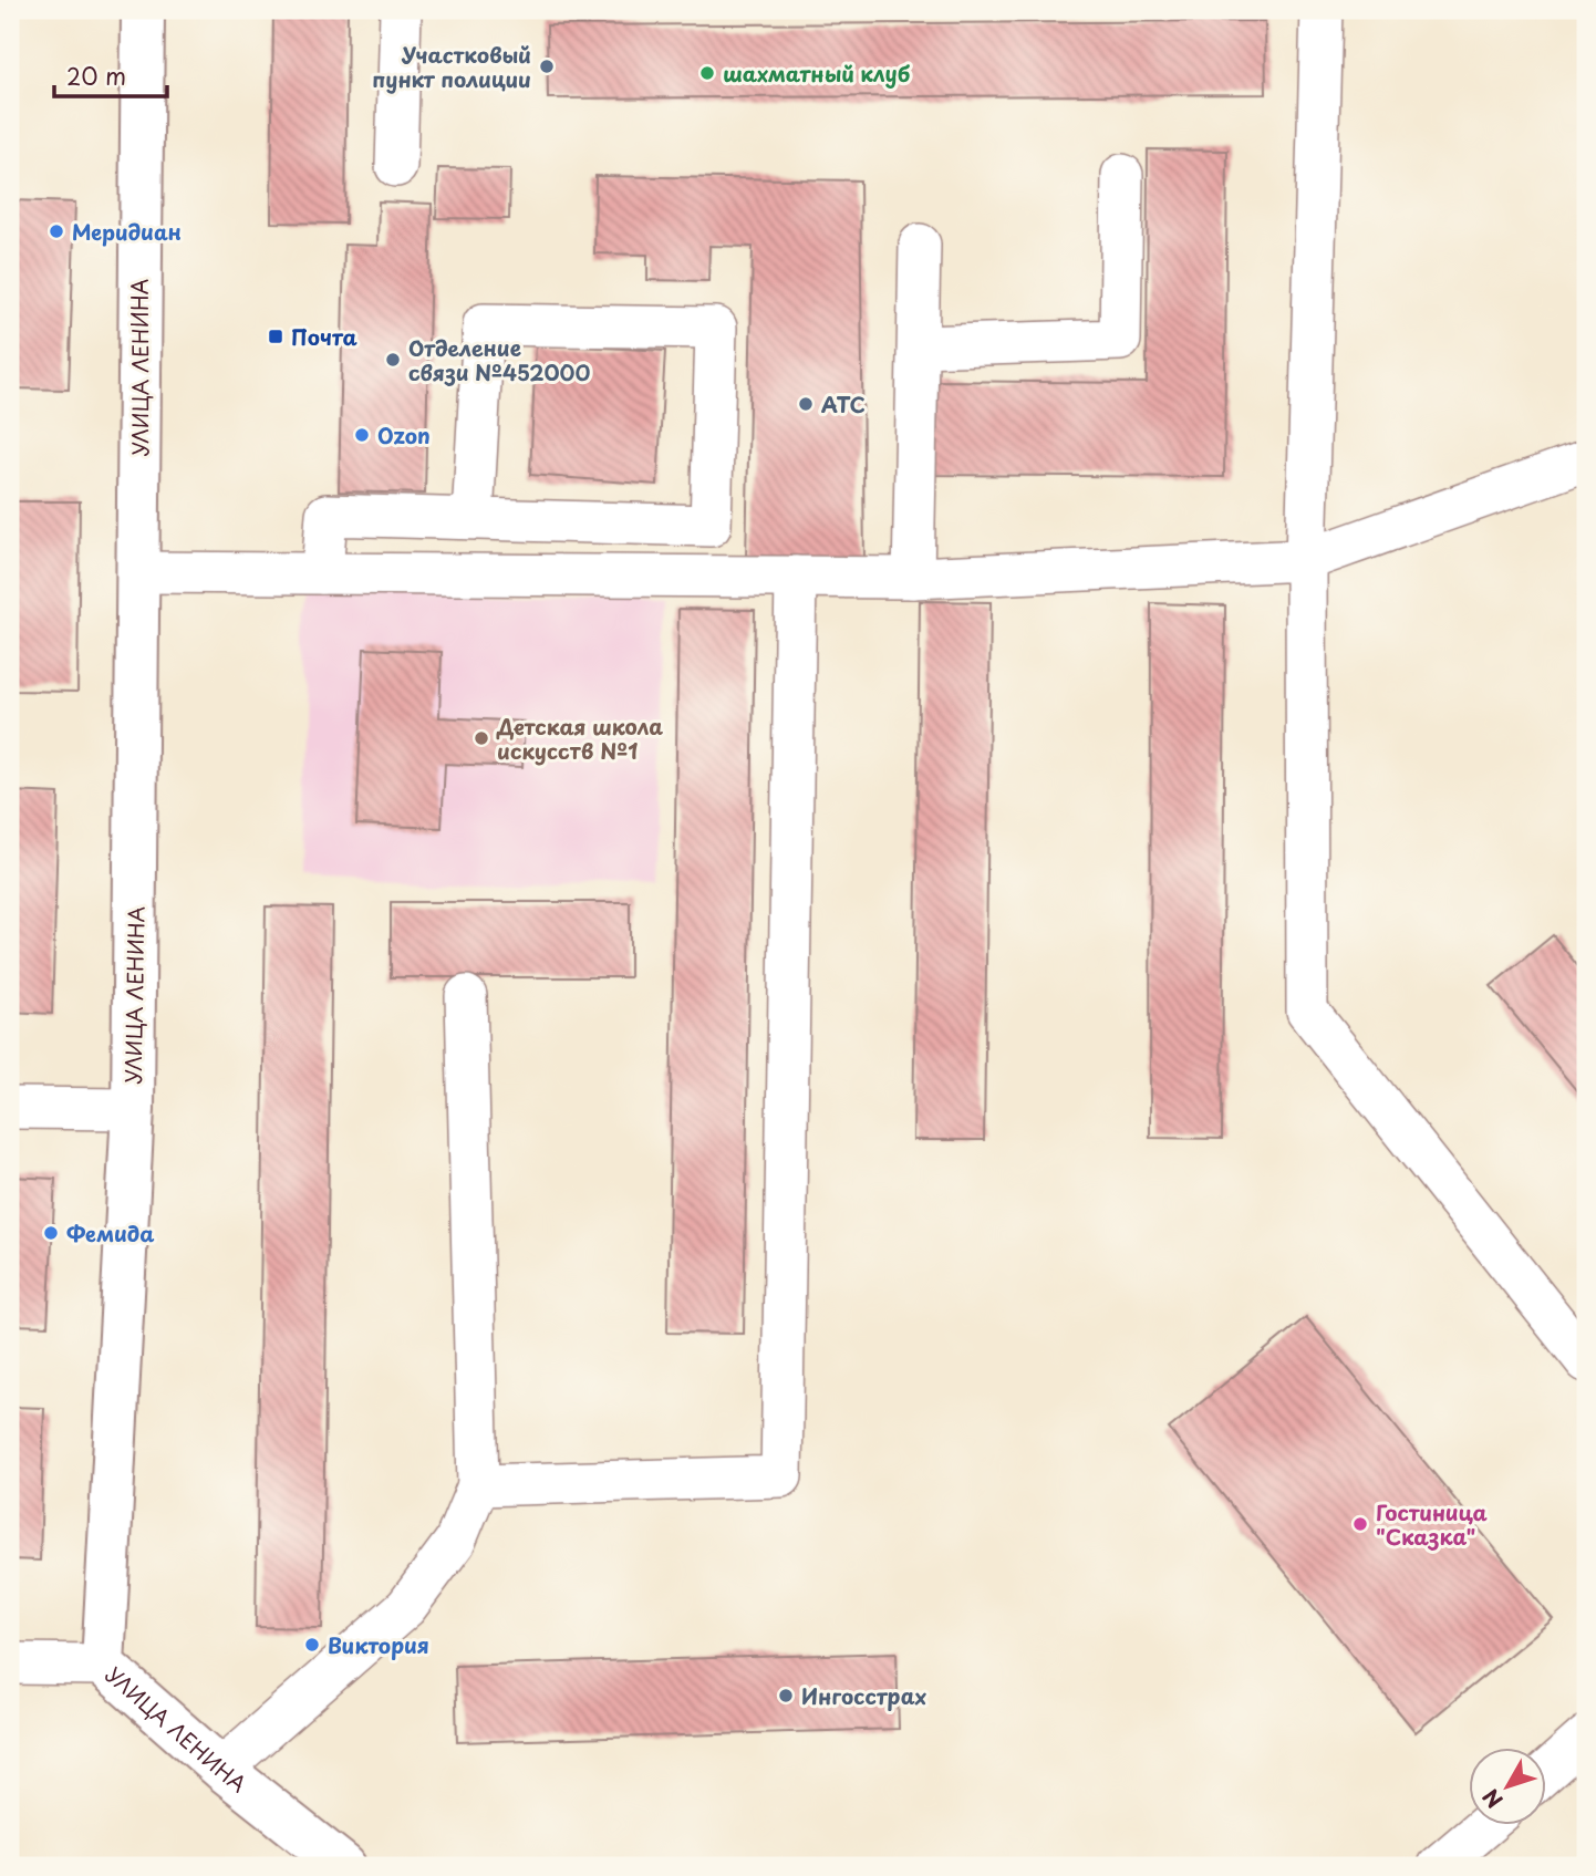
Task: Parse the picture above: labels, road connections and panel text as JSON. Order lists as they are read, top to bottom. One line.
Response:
{"streets":{"main road":["УЛИЦА ЛЕНИНА"]},"places":{"other":["Участковый пункт полиции","шахматный клуб","Меридиан","Отделение связи №452000","АТС","Ozon","Детская школа искусств №1","Фемида","Гостиница \"Сказка\"","Виктория","Ингосстрах"],"transit":["Почта"]},"scale_bar":"20 m","north":"bottom left"}
